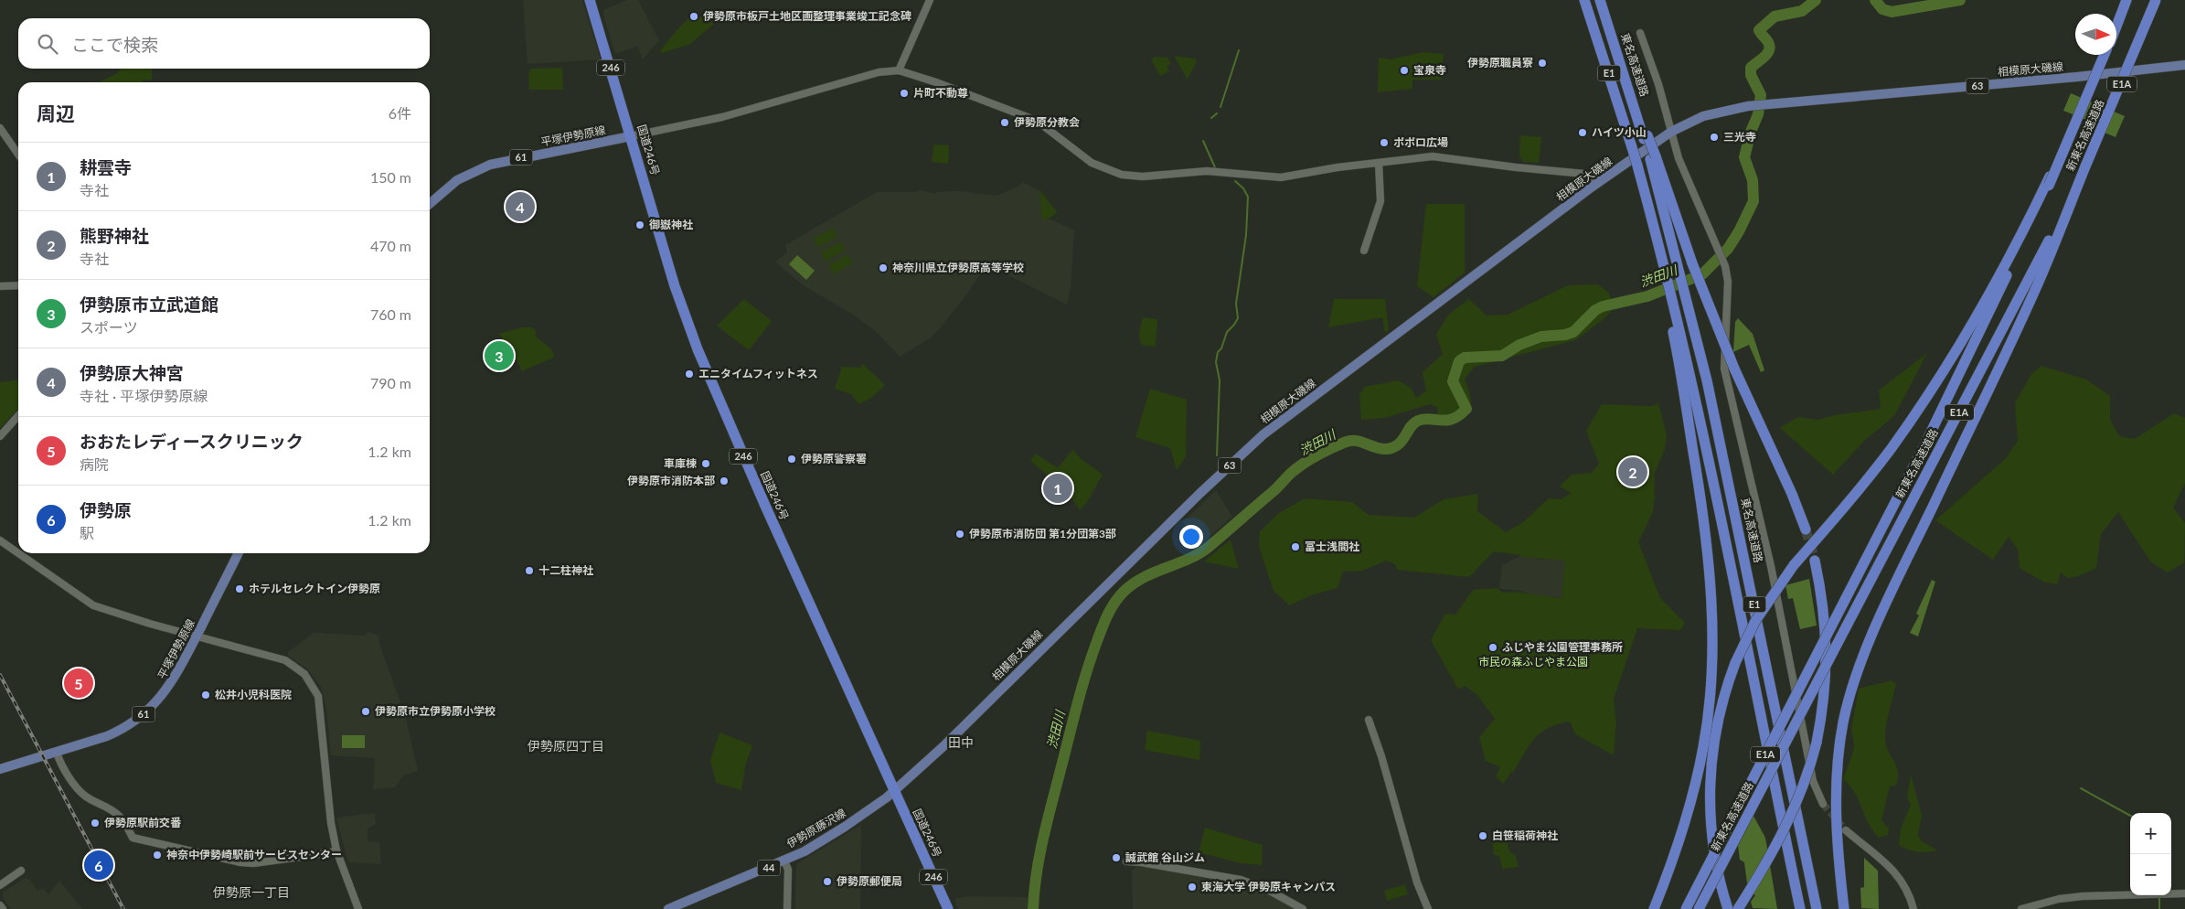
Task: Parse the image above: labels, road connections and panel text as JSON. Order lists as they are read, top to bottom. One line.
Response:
{"streets":{"highway":["東名高速道路","246","E1","E1A","新東名高速道路","国道246号"],"main road":["相模原大磯線","63","平塚伊勢原線","61","伊勢原藤沢線","44"]},"crossings":[["相模原大磯線","国道246号"],["相模原大磯線","伊勢原藤沢線"],["平塚伊勢原線","国道246号"],["国道246号","伊勢原藤沢線"]],"districts":["田中","伊勢原四丁目","伊勢原一丁目"],"water":["渋田川"],"parks":["市民の森ふじやま公園"],"places":["伊勢原市板戸土地区画整理事業竣工記念碑","伊勢原職員寮","宝泉寺","片町不動尊","伊勢原分教会","ハイツ小山","三光寺","ポポロ広場","御嶽神社","神奈川県立伊勢原高等学校","エニタイムフィットネス","伊勢原警察署","車庫棟","伊勢原市消防本部","伊勢原市消防団 第1分団第3部","冨士浅間社","十二柱神社","ホテルセレクトイン伊勢原","ふじやま公園管理事務所","松井小児科医院","伊勢原市立伊勢原小学校","伊勢原駅前交番","白笹稲荷神社","神奈中伊勢崎駅前サービスセンター","誠武館 谷山ジム","伊勢原郵便局","東海大学 伊勢原キャンパス"],"north":"right","page":{"search":"ここで検索","heading":["周辺","6件"],"list":[{"mark":"1","name":"耕雲寺","note":"寺社","value":"150 m"},{"mark":"2","name":"熊野神社","note":"寺社","value":"470 m"},{"mark":"3","name":"伊勢原市立武道館","note":"スポーツ","value":"760 m"},{"mark":"4","name":"伊勢原大神宮","note":"寺社 · 平塚伊勢原線","value":"790 m"},{"mark":"5","name":"おおたレディースクリニック","note":"病院","value":"1.2 km"},{"mark":"6","name":"伊勢原","note":"駅","value":"1.2 km"}],"pins":["4","3","2","1","5","6"],"map_buttons":["+","−"]}}
